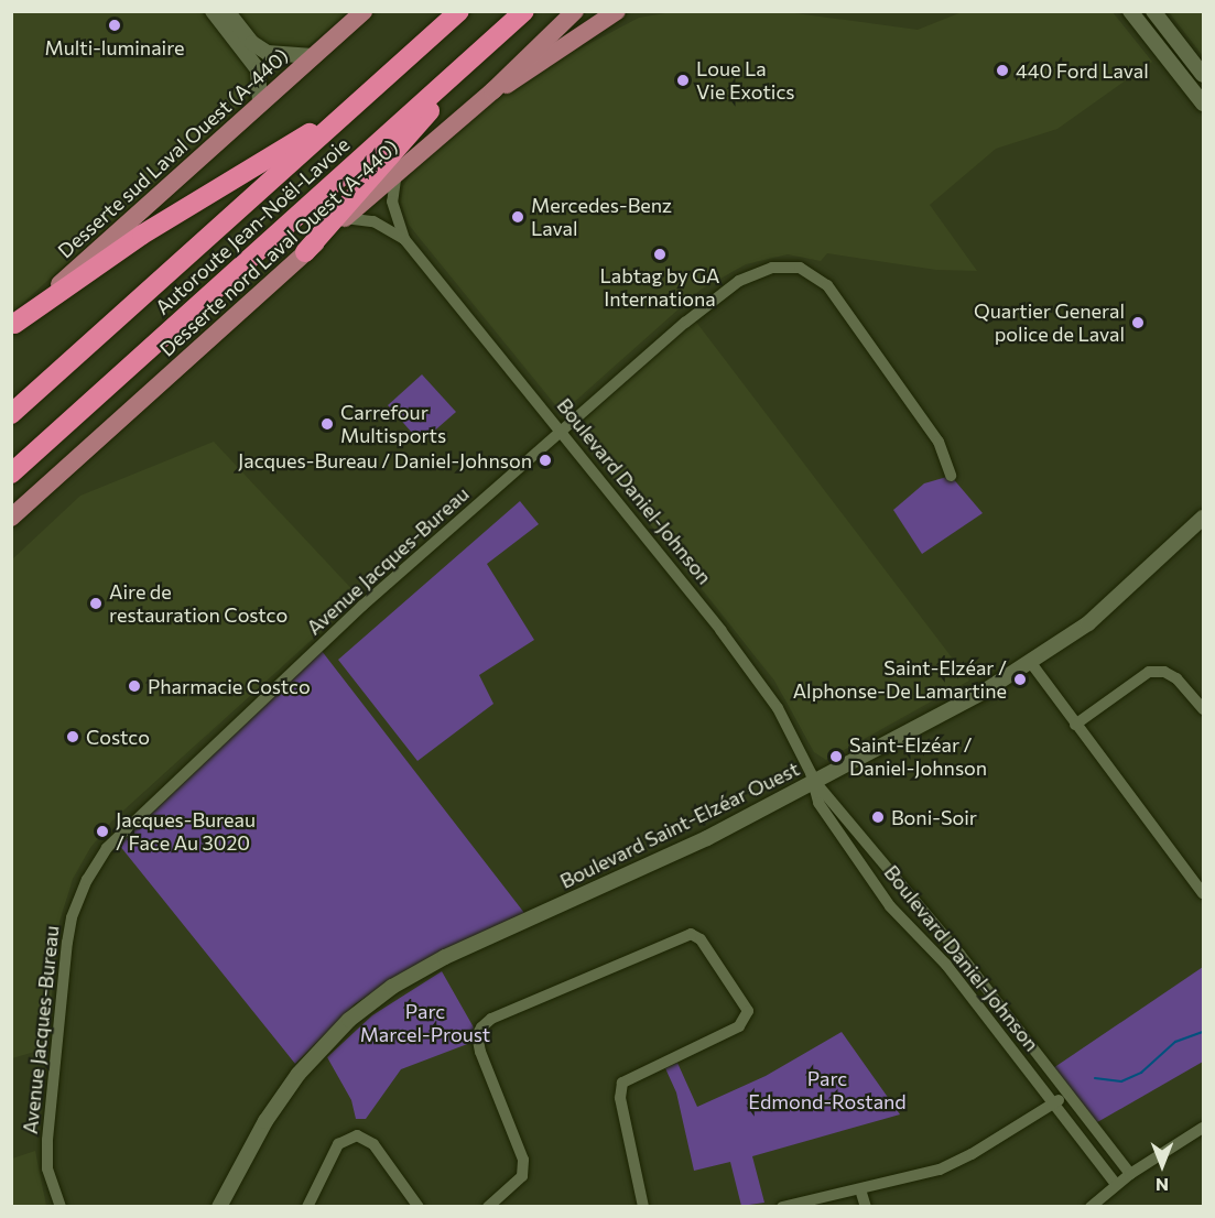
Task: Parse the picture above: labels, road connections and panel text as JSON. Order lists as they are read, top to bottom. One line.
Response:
{"streets":{"highway":["Autoroute Jean-Noël-Lavoie"],"main road":["Desserte sud Laval Ouest (A-440)","Desserte nord Laval Ouest (A-440)"],"street":["Boulevard Daniel-Johnson","Avenue Jacques-Bureau","Boulevard Saint-Elzéar Ouest"]},"crossings":[["Desserte nord Laval Ouest (A-440)","Boulevard Daniel-Johnson"],["Boulevard Daniel-Johnson","Avenue Jacques-Bureau"],["Boulevard Daniel-Johnson","Boulevard Saint-Elzéar Ouest"]],"parks":["Parc Marcel-Proust","Parc Edmond-Rostand"],"places":["Multi-luminaire","440 Ford Laval","Loue La Vie Exotics","Mercedes-Benz Laval","Labtag by GA Internationa","Quartier General police de Laval","Carrefour Multisports","Jacques-Bureau / Daniel-Johnson","Aire de restauration Costco","Saint-Elzéar / Alphonse-De Lamartine","Pharmacie Costco","Costco","Saint-Elzéar / Daniel-Johnson","Boni-Soir","Jacques-Bureau / Face Au 3020"],"north":"bottom"}
